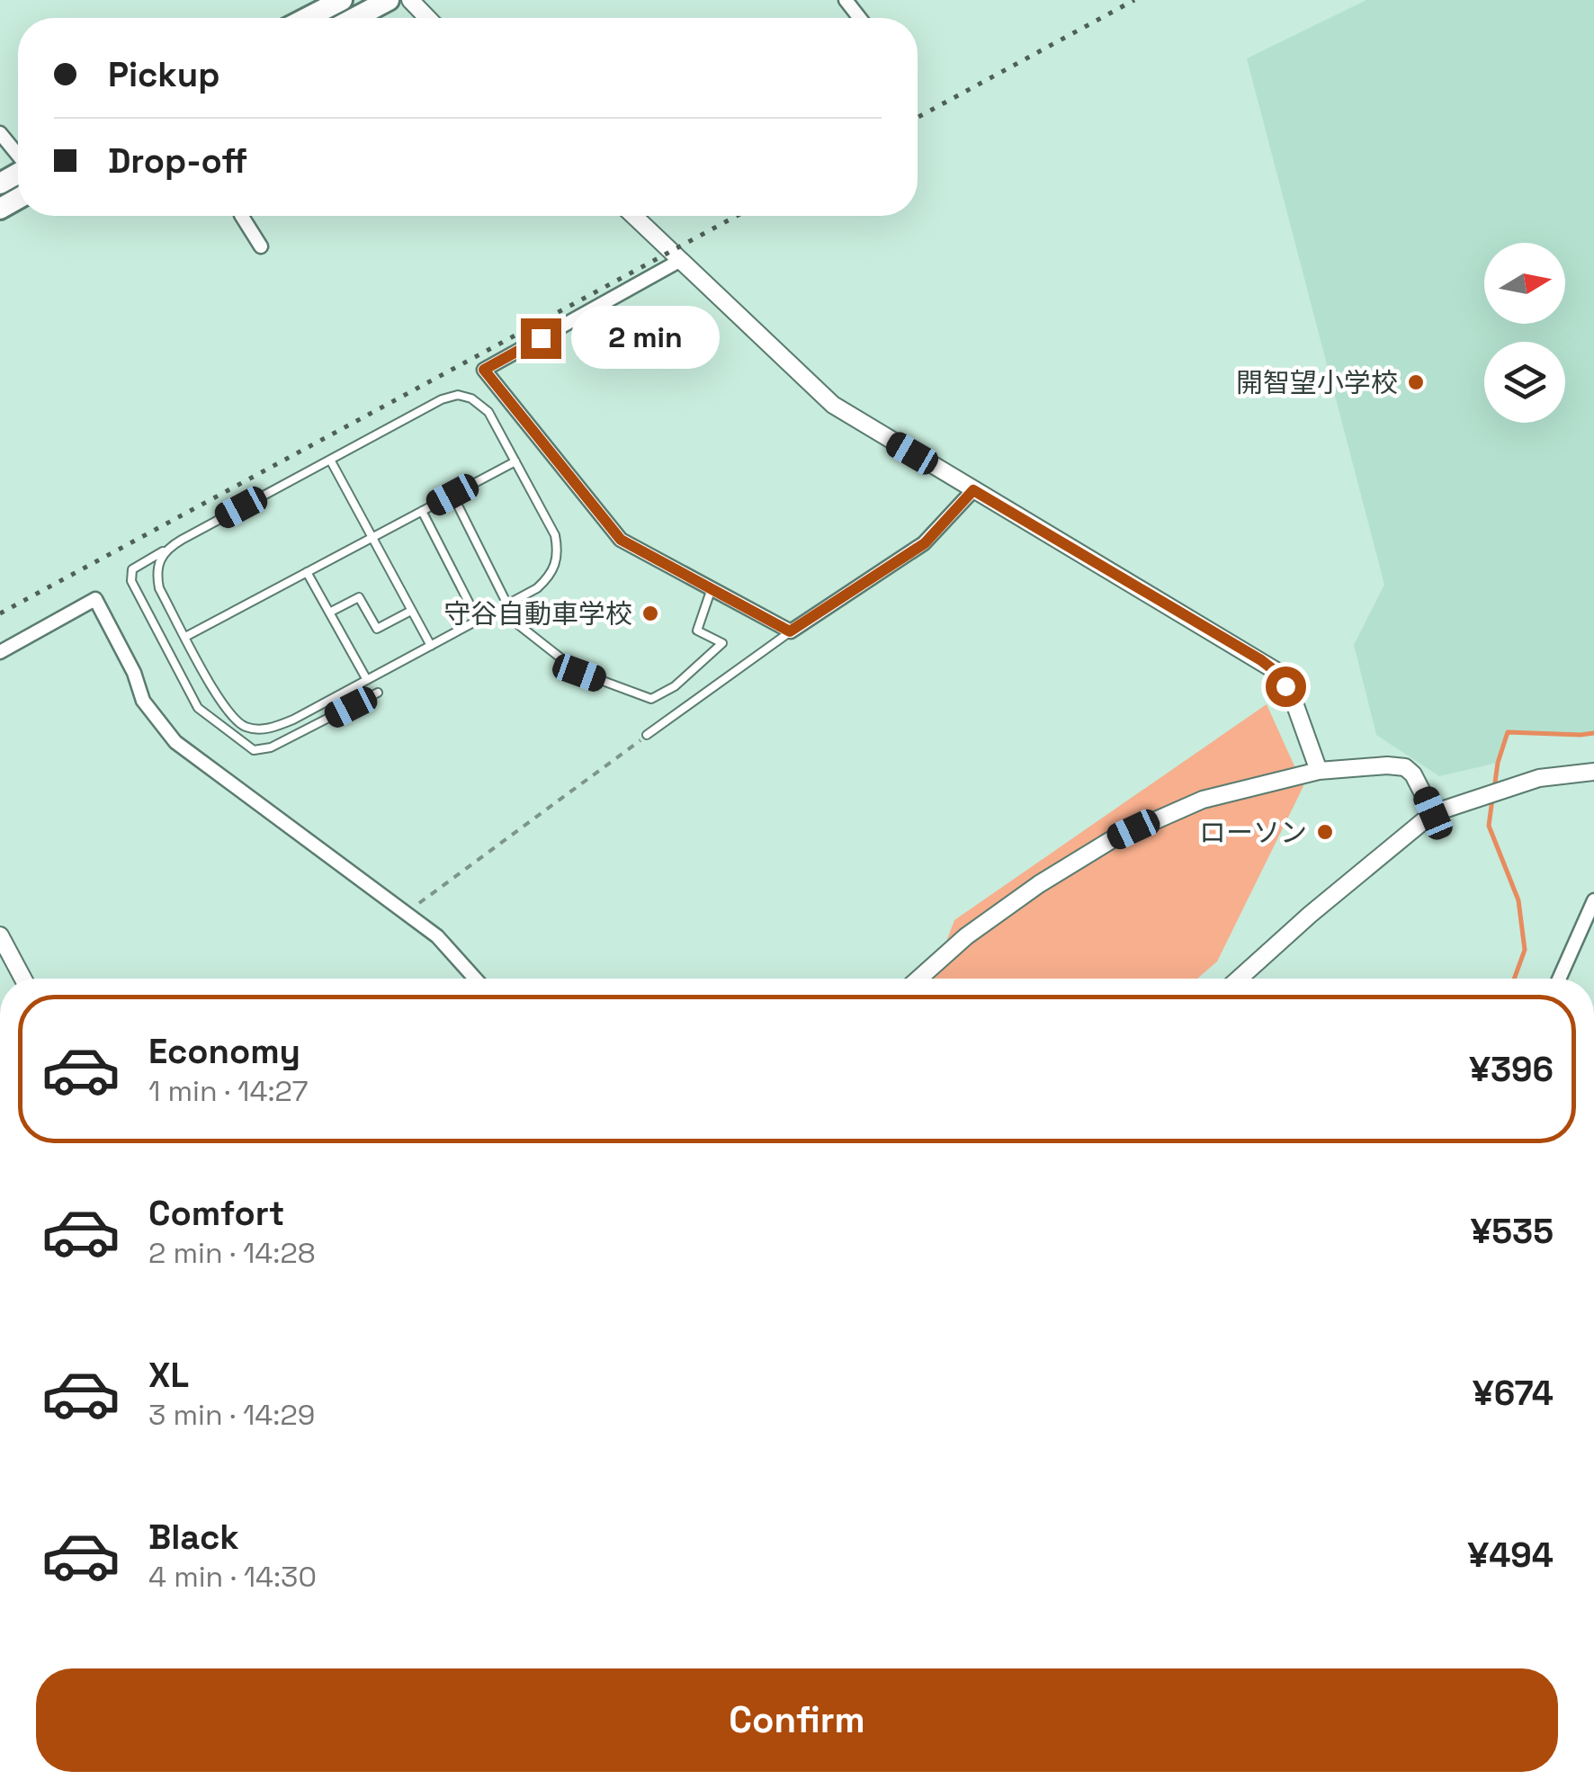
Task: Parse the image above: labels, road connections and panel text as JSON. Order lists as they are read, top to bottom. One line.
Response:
{"places":["開智望小学校","守谷自動車学校","ローソン"],"north":"right","page":{"banner":["Pickup","Drop-off"],"bubble":"2 min","list":[{"name":"Economy","note":"1 min · 14:27","value":"¥396"},{"name":"Comfort","note":"2 min · 14:28","value":"¥535"},{"name":"XL","note":"3 min · 14:29","value":"¥674"},{"name":"Black","note":"4 min · 14:30","value":"¥494"}],"buttons":"Confirm"}}
